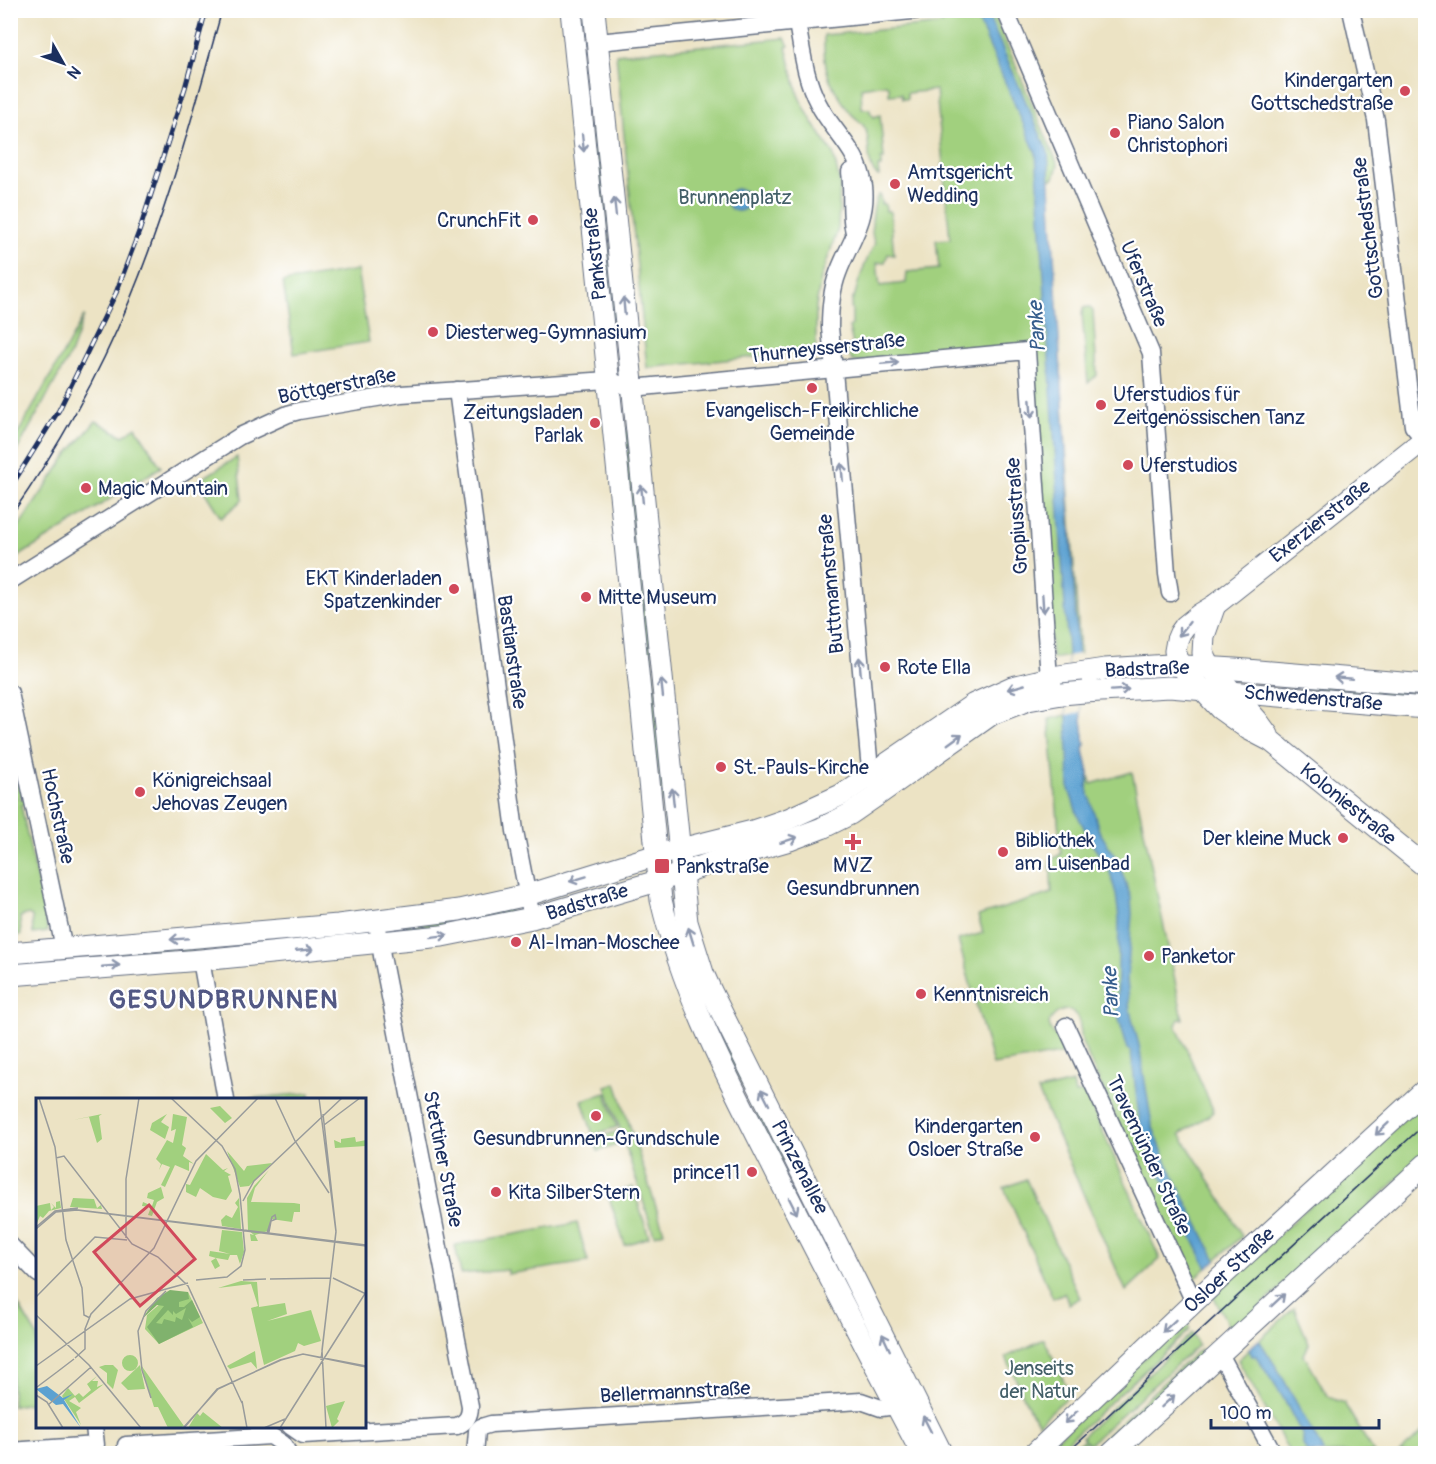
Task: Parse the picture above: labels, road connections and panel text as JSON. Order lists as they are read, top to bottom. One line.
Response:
{"streets":{"main road":["Pankstraße","Exerzierstraße","Badstraße","Schwedenstraße","Koloniestraße","Prinzenallee","Osloer Straße"],"street":["Gottschedstraße","Uferstraße","Thurneysserstraße","Böttgerstraße","Gropiusstraße","Buttmannstraße","Bastianstraße","Hochstraße","Travemünder Straße","Stettiner Straße","Bellermannstraße"]},"crossings":[["Gottschedstraße","Exerzierstraße"],["Pankstraße","Thurneysserstraße"],["Pankstraße","Böttgerstraße"],["Pankstraße","Badstraße"],["Pankstraße","Prinzenallee"],["Thurneysserstraße","Gropiusstraße"],["Thurneysserstraße","Buttmannstraße"],["Böttgerstraße","Bastianstraße"],["Gropiusstraße","Badstraße"],["Exerzierstraße","Badstraße"],["Exerzierstraße","Koloniestraße"],["Buttmannstraße","Badstraße"],["Bastianstraße","Badstraße"],["Badstraße","Schwedenstraße"],["Badstraße","Koloniestraße"],["Badstraße","Hochstraße"],["Badstraße","Stettiner Straße"],["Badstraße","Prinzenallee"],["Schwedenstraße","Koloniestraße"],["Travemünder Straße","Osloer Straße"],["Prinzenallee","Bellermannstraße"]],"one_way":["Thurneysserstraße","Gropiusstraße","Buttmannstraße"],"districts":["GESUNDBRUNNEN"],"water":["Panke"],"parks":["Brunnenplatz","Jenseits der Natur"],"places":{"other":["Kindergarten Gottschedstraße","Piano Salon Christophori","Amtsgericht Wedding","CrunchFit","Diesterweg-Gymnasium","Evangelisch-Freikirchliche Gemeinde","Uferstudios für Zeitgenössischen Tanz","Zeitungsladen Parlak","Uferstudios","Magic Mountain","EKT Kinderladen Spatzenkinder","Mitte Museum","Rote Ella","St.-Pauls-Kirche","Königreichsaal Jehovas Zeugen","Der kleine Muck","Bibliothek am Luisenbad","Al-Iman-Moschee","Panketor","Kenntnisreich","Gesundbrunnen-Grundschule","Kindergarten Osloer Straße","prince11","Kita SilberStern"],"health":["MVZ Gesundbrunnen"],"transit":["Pankstraße"]},"scale_bar":"100 m","north":"bottom right"}
